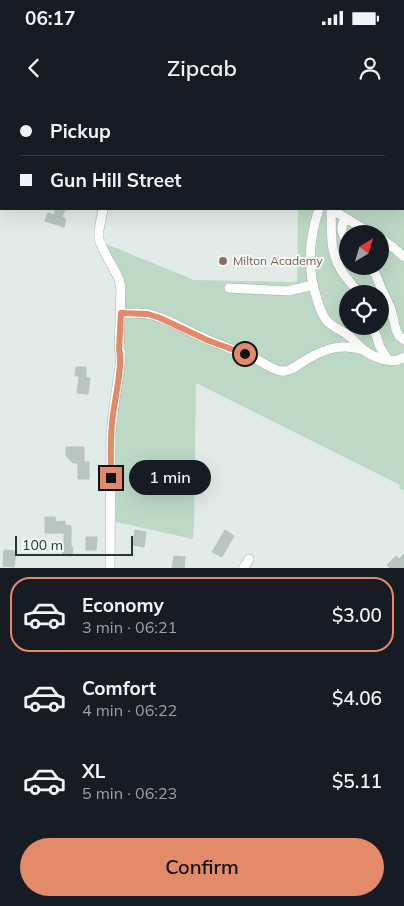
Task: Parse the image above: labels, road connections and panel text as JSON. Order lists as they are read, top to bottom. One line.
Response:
{"places":["Milton Academy"],"scale_bar":"100 m","north":"top right","page":{"status":"06:17","header":"Zipcab","banner":["Pickup","Gun Hill Street"],"bubble":"1 min","scale":"100 m","list":[{"name":"Economy","note":"3 min · 06:21","value":"$3.00"},{"name":"Comfort","note":"4 min · 06:22","value":"$4.06"},{"name":"XL","note":"5 min · 06:23","value":"$5.11"}],"buttons":"Confirm"}}
